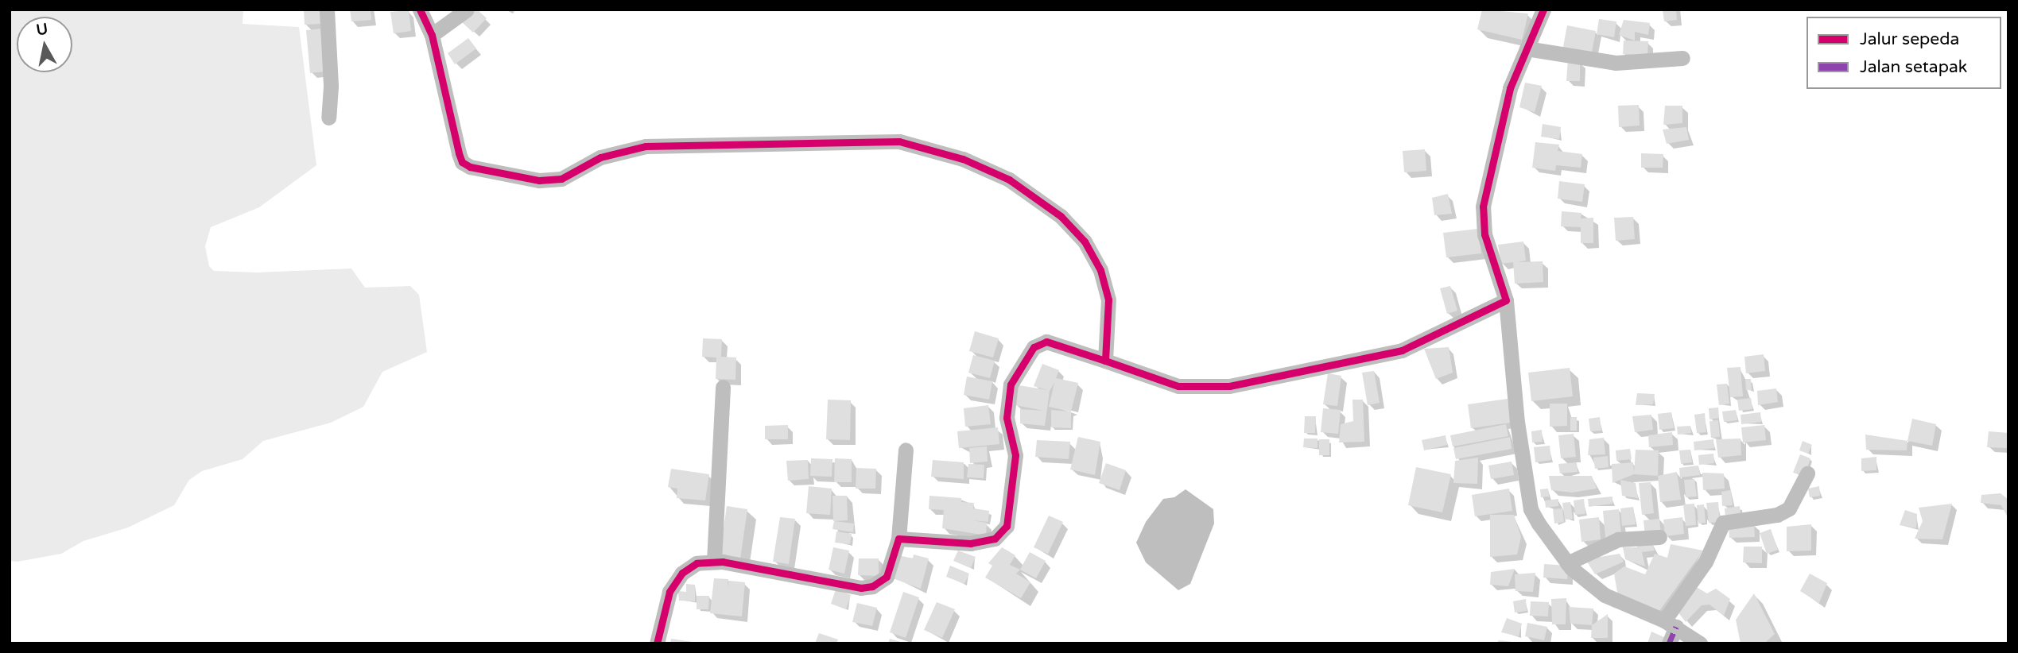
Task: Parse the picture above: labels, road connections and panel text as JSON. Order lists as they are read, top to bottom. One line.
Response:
{"legend":["Jalur sepeda","Jalan setapak"],"north":"top"}
